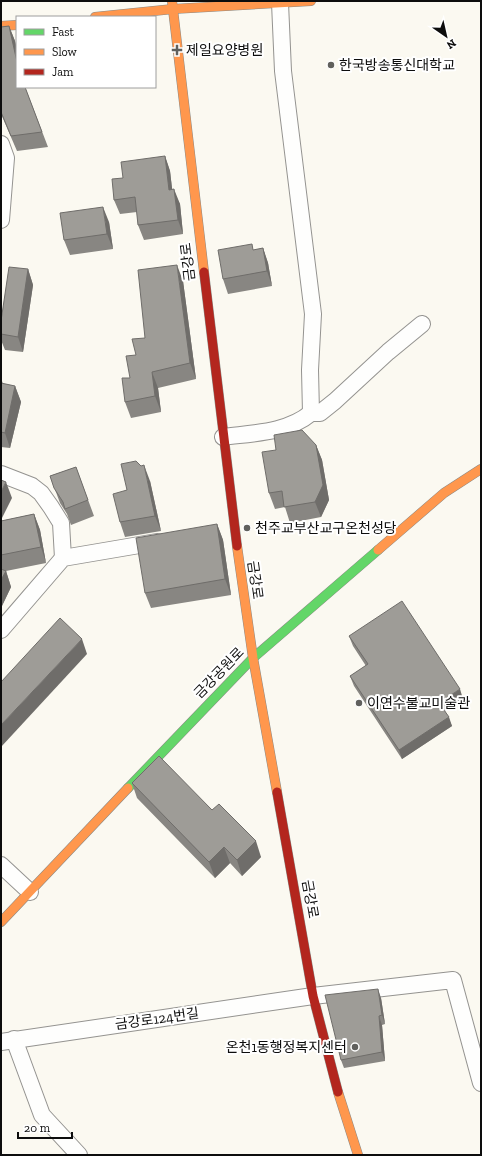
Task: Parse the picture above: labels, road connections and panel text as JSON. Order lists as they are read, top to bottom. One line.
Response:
{"streets":{"street":["금강로","금강공원로","금강로124번길"]},"crossings":[["금강로","금강공원로"],["금강로","금강로124번길"]],"places":{"health":["제일요양병원"],"other":["한국방송통신대학교","천주교부산교구온천성당","이연수불교미술관","온천1동행정복지센터"]},"legend":["Fast","Slow","Jam"],"scale_bar":"20 m","north":"bottom right"}
